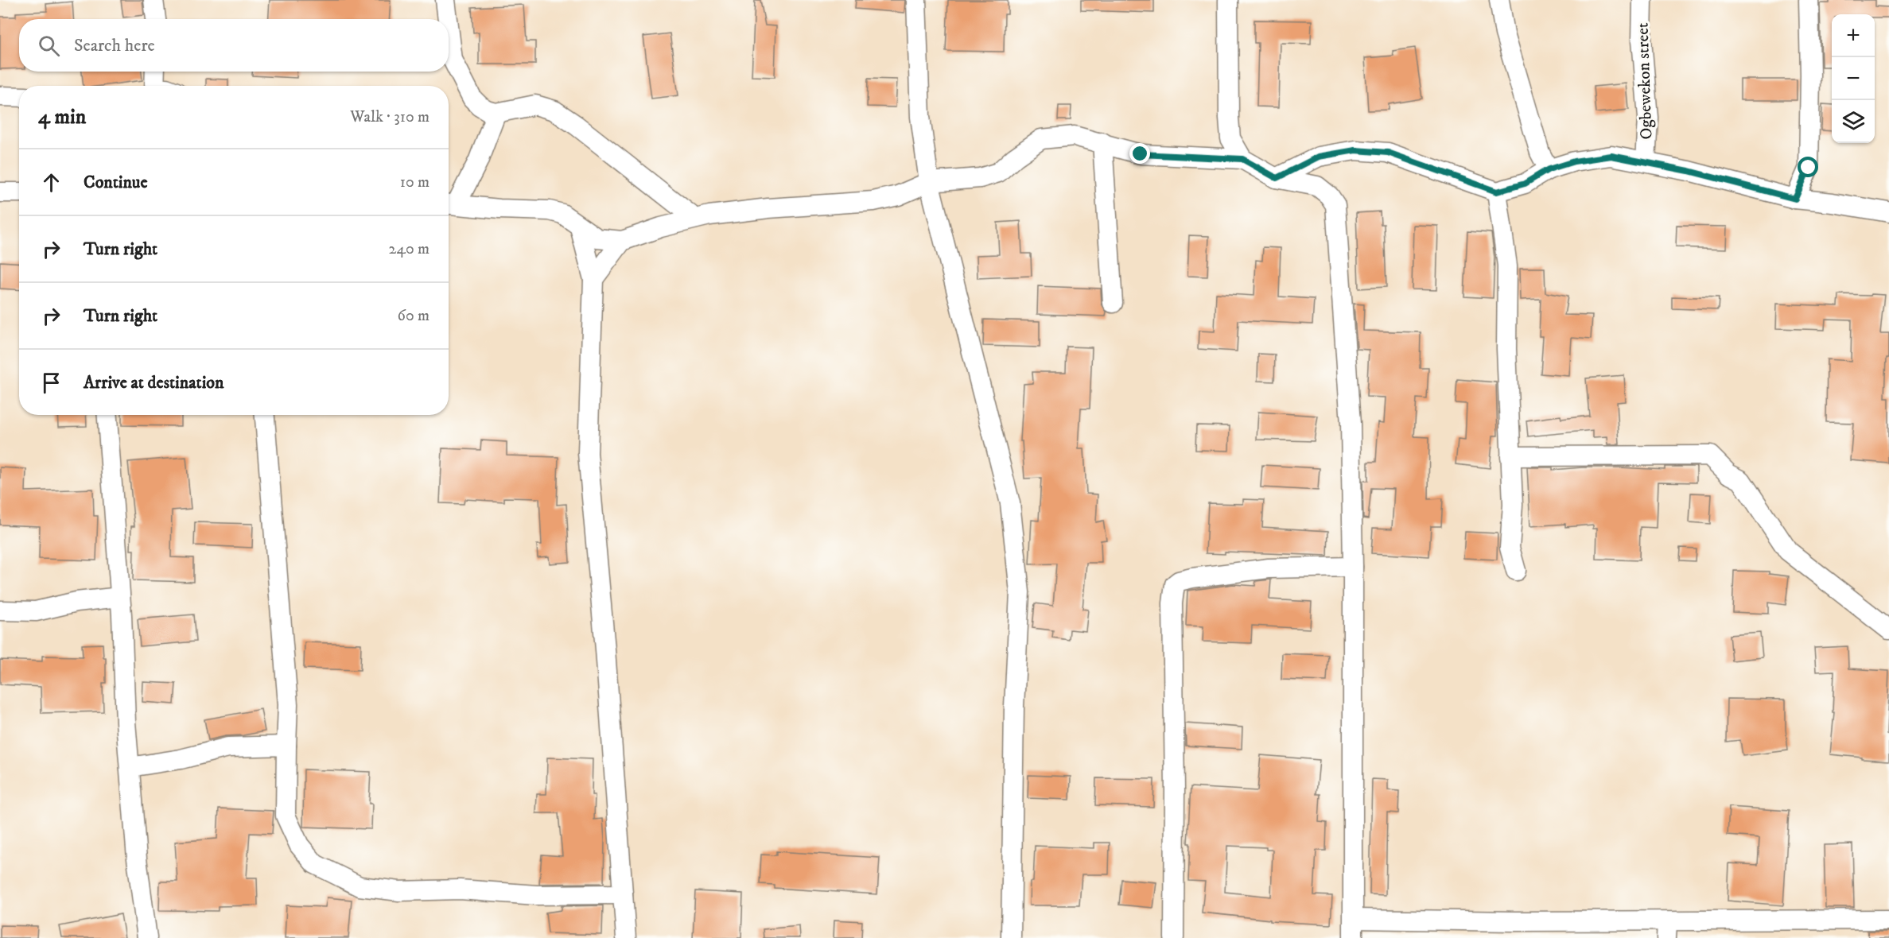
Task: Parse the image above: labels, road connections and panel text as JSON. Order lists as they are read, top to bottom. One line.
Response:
{"streets":{"street":["Ogbewekon street"]},"page":{"map_buttons":["+","−"],"search":"Search here","heading":["4 min","Walk · 310 m"],"list":[["Continue","10 m"],["Turn right","240 m"],["Turn right","60 m"],"Arrive at destination"]}}
